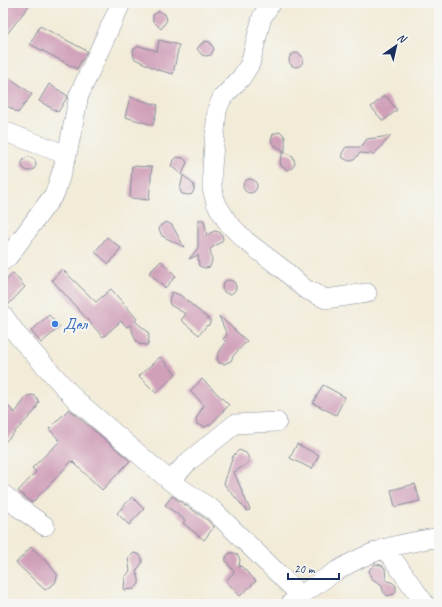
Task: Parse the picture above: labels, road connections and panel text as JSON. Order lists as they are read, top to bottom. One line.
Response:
{"places":["Дөл"],"scale_bar":"20 m","north":"top right"}
